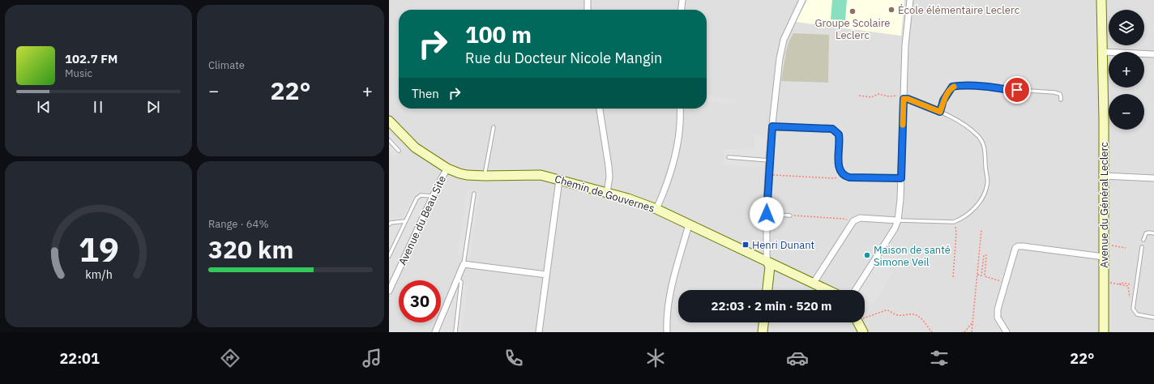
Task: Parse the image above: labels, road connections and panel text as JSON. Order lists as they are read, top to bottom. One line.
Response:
{"streets":{"street":["Chemin de Gouvernes","Avenue du Général Leclerc","Avenue du Beau Site"]},"crossings":[["Chemin de Gouvernes","Avenue du Beau Site"]],"places":{"other":["École élémentaire Leclerc","Groupe Scolaire Leclerc","Maison de santé Simone Veil"],"transit":["Henri Dunant"]},"page":{"tile":["Climate",["Range · 64%","320 km"]],"map_buttons":["+","−"],"turn":["100 m","Rue du Docteur Nicole Mangin"],"song":["102.7 FM","Music"],"heat":["−","22°","+"],"then":"Then","limit":"30","trip":"22:03 · 2 min · 520 m","tabs":["22:01","22°"],"gauge":["19","km/h"]}}
